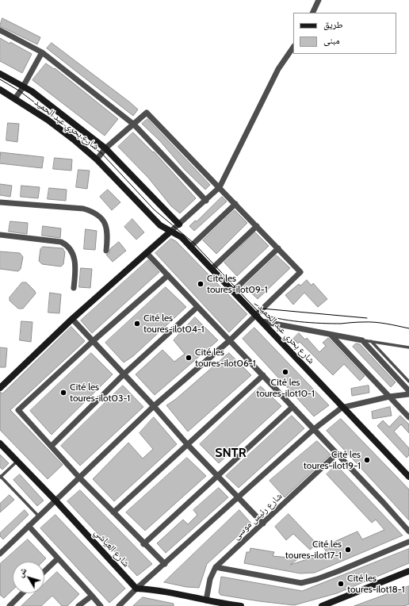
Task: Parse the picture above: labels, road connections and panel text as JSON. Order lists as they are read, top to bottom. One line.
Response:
{"streets":{"street":["شارع بحري عبد الحميد","شارع رئيس موسى","شارع العياشي"]},"districts":["SNTR"],"places":["Cité les toures-ilot09-1","Cité les toures-ilot04-1","Cité les toures-ilot06-1","Cité les toures-ilot10-1","Cité les toures-ilot03-1","Cité les toures-ilot19-1","Cité les toures-ilot17-1","Cité les toures-ilot18-1"],"legend":["طريق","مبنى"],"north":"top left"}
